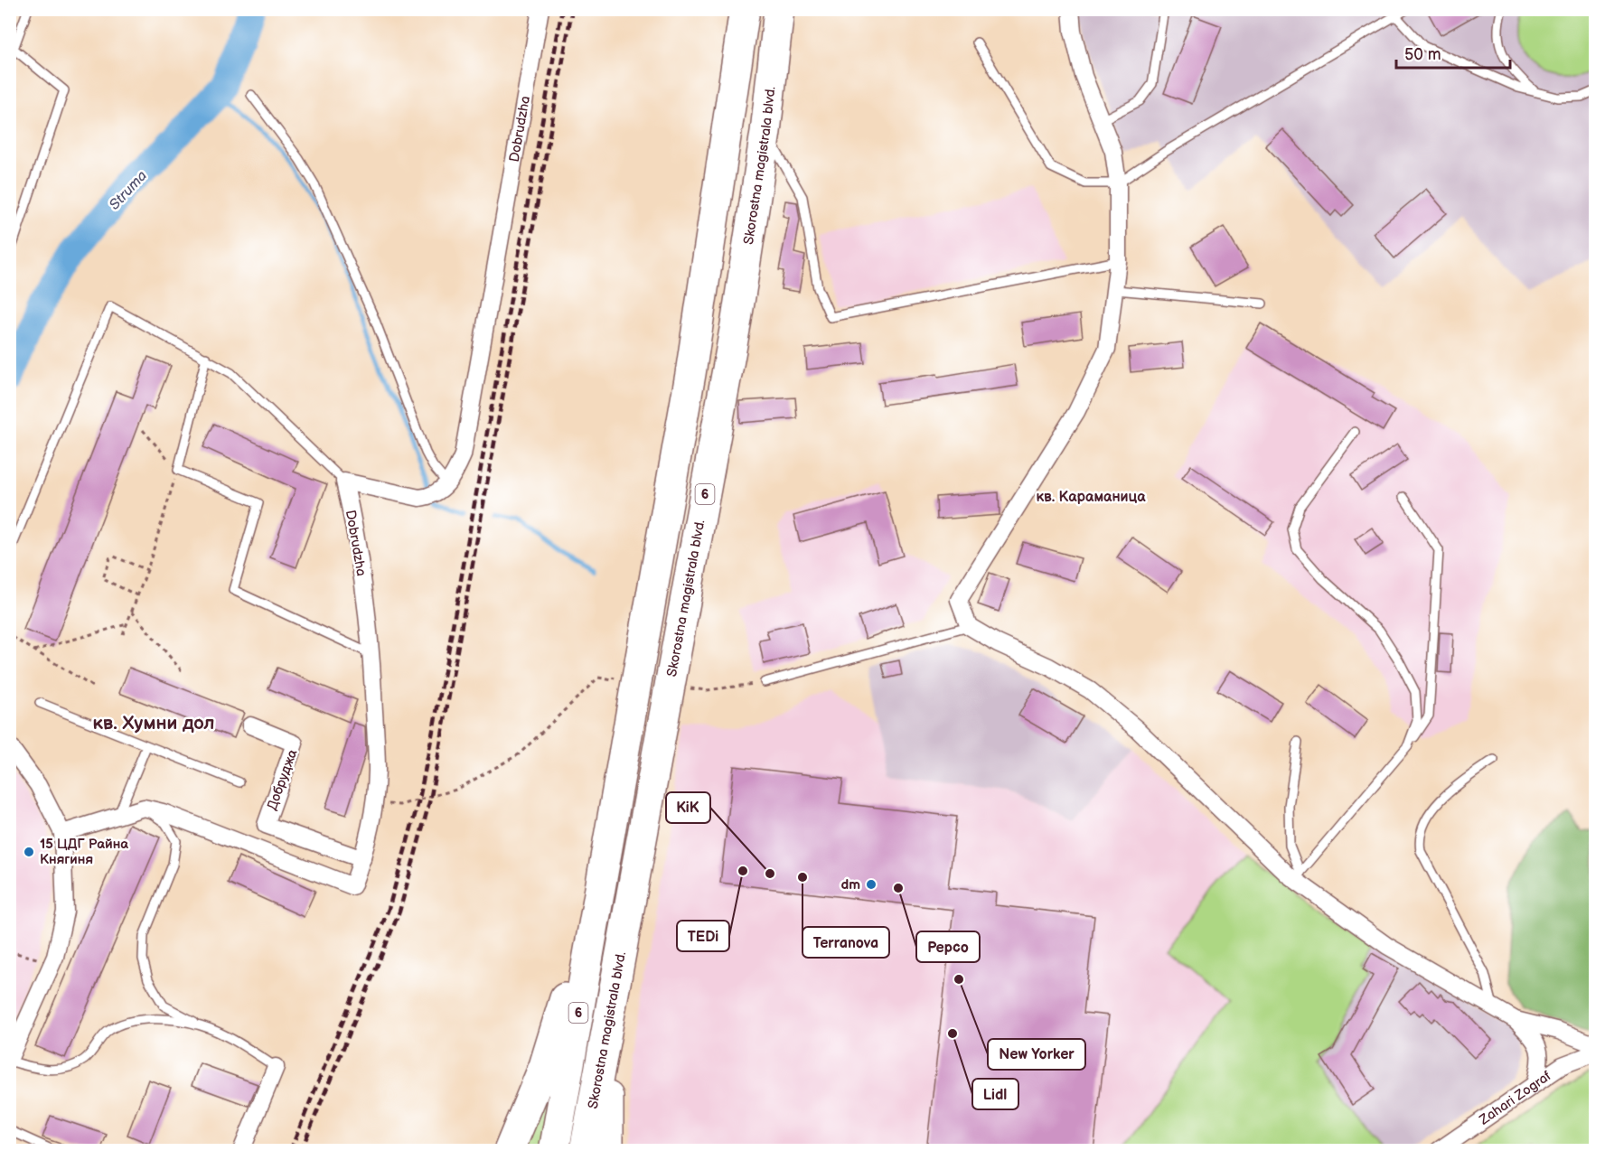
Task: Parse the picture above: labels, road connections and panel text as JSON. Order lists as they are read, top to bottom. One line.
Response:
{"streets":{"highway":["Skorostna magistrala blvd.","6"],"street":["Dobrudzha","Добруджа","Zahari Zograf"]},"crossings":[["Dobrudzha","Добруджа"]],"districts":["кв. Караманица","кв. Хумни дол"],"water":["Struma"],"places":["15 ЦДГ Райна Княгиня","TEDi","KiK","Terranova","dm","Pepco","New Yorker","Lidl"],"scale_bar":"50 m"}
